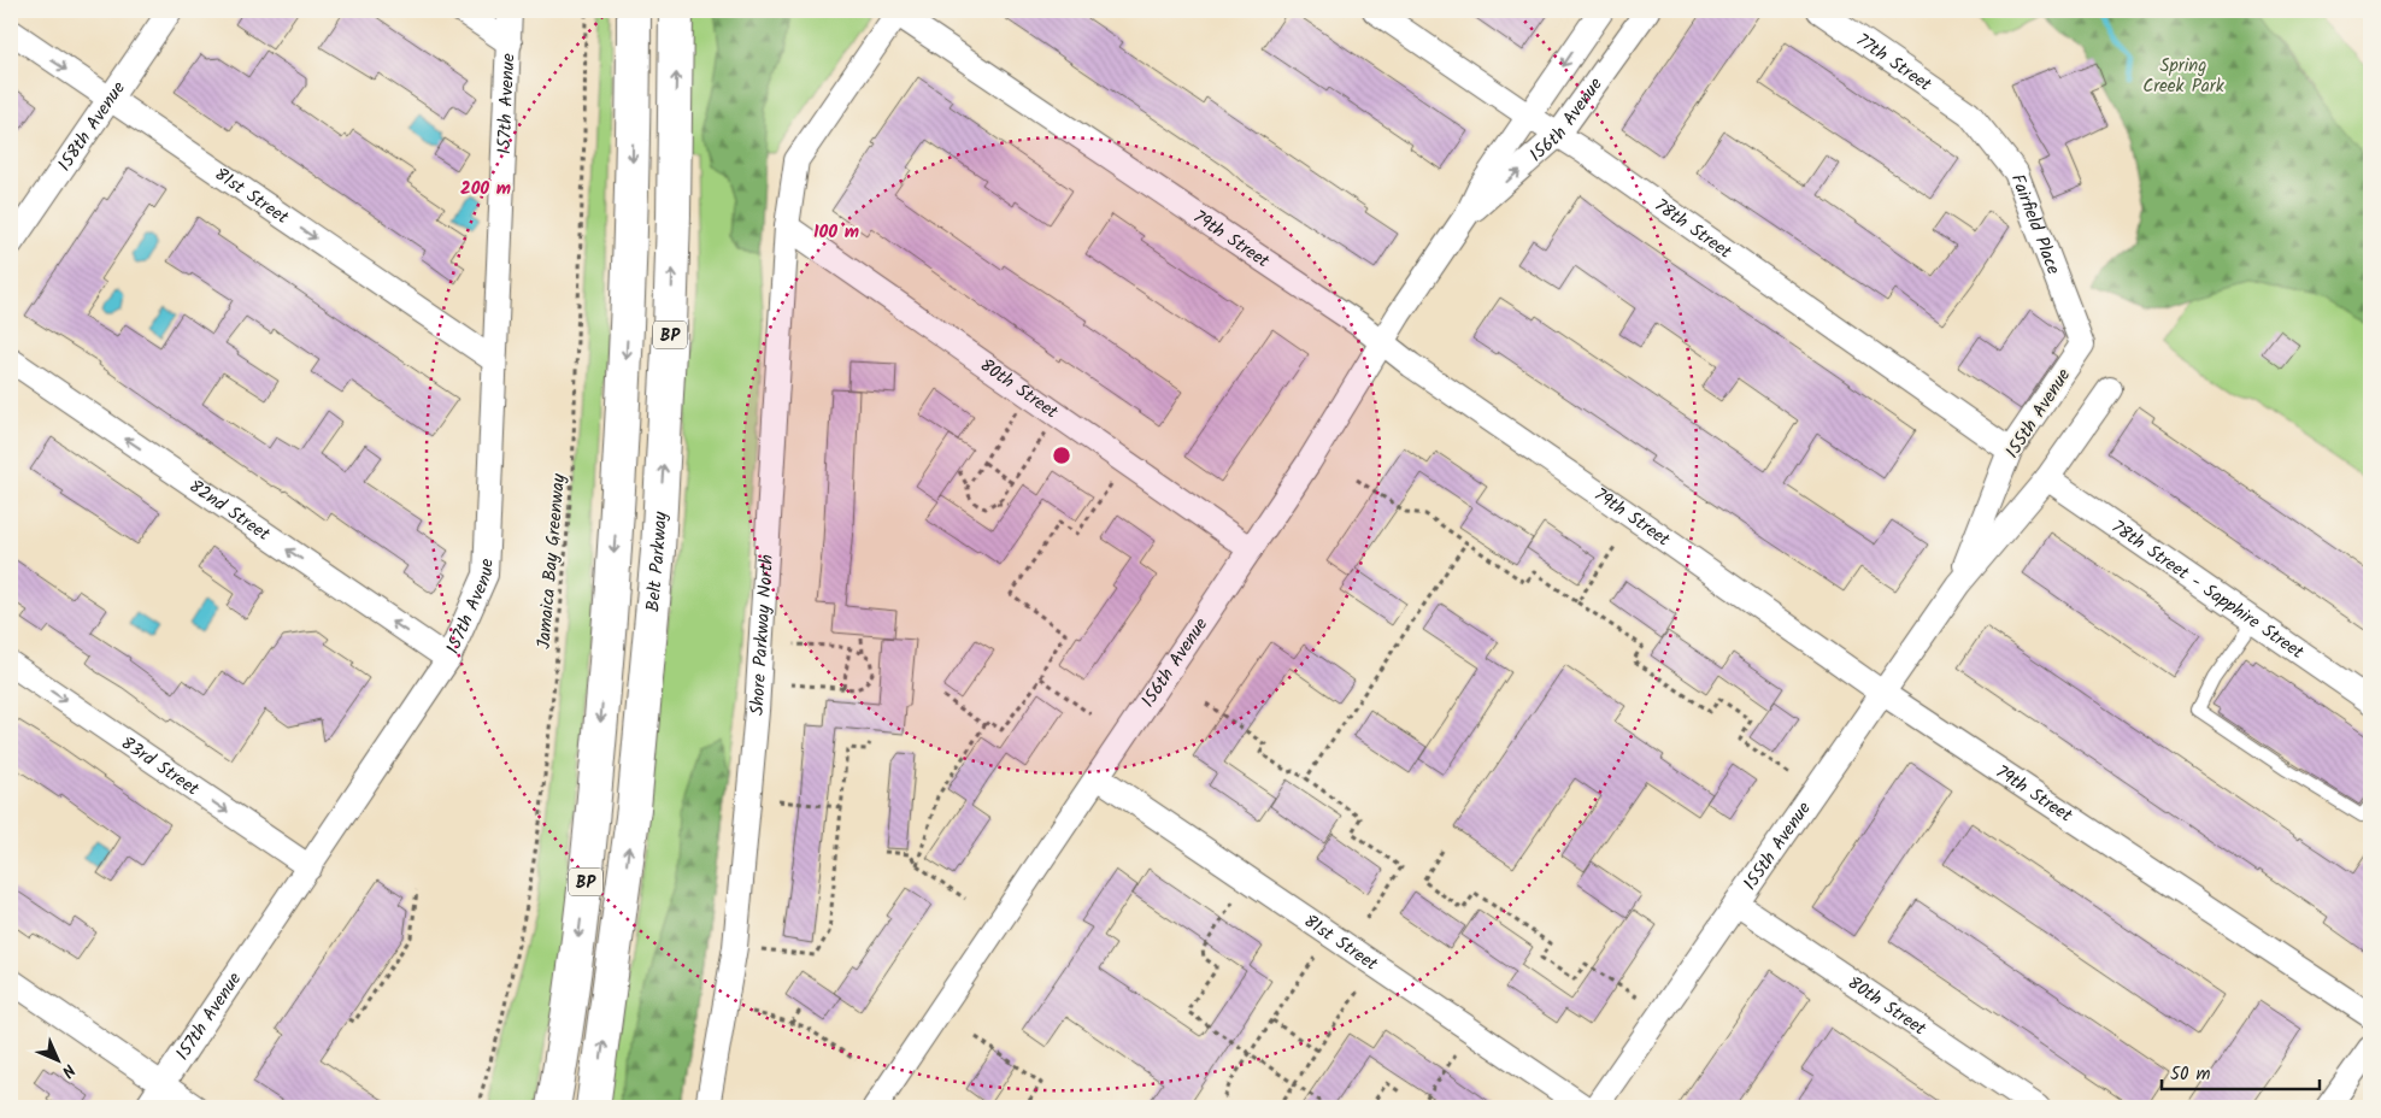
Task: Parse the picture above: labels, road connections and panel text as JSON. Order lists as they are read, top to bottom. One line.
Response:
{"streets":{"highway":["BP","Belt Parkway"],"street":["77th Street","157th Avenue","156th Avenue","158th Avenue","81st Street","Fairfield Place","78th Street","79th Street","80th Street","155th Avenue","82nd Street","78th Street - Sapphire Street","Shore Parkway North","83rd Street"],"path":["Jamaica Bay Greenway"]},"crossings":[["77th Street","Fairfield Place"],["157th Avenue","81st Street"],["157th Avenue","82nd Street"],["157th Avenue","83rd Street"],["156th Avenue","81st Street"],["156th Avenue","78th Street"],["156th Avenue","79th Street"],["156th Avenue","80th Street"],["158th Avenue","81st Street"],["Fairfield Place","155th Avenue"],["78th Street","155th Avenue"],["79th Street","155th Avenue"],["79th Street","Shore Parkway North"],["80th Street","155th Avenue"],["80th Street","Shore Parkway North"],["155th Avenue","78th Street - Sapphire Street"]],"one_way":["81st Street","82nd Street","83rd Street"],"parks":["Spring Creek Park"],"scale_bar":"50 m","north":"bottom right","rings":["200 m","100 m"]}
